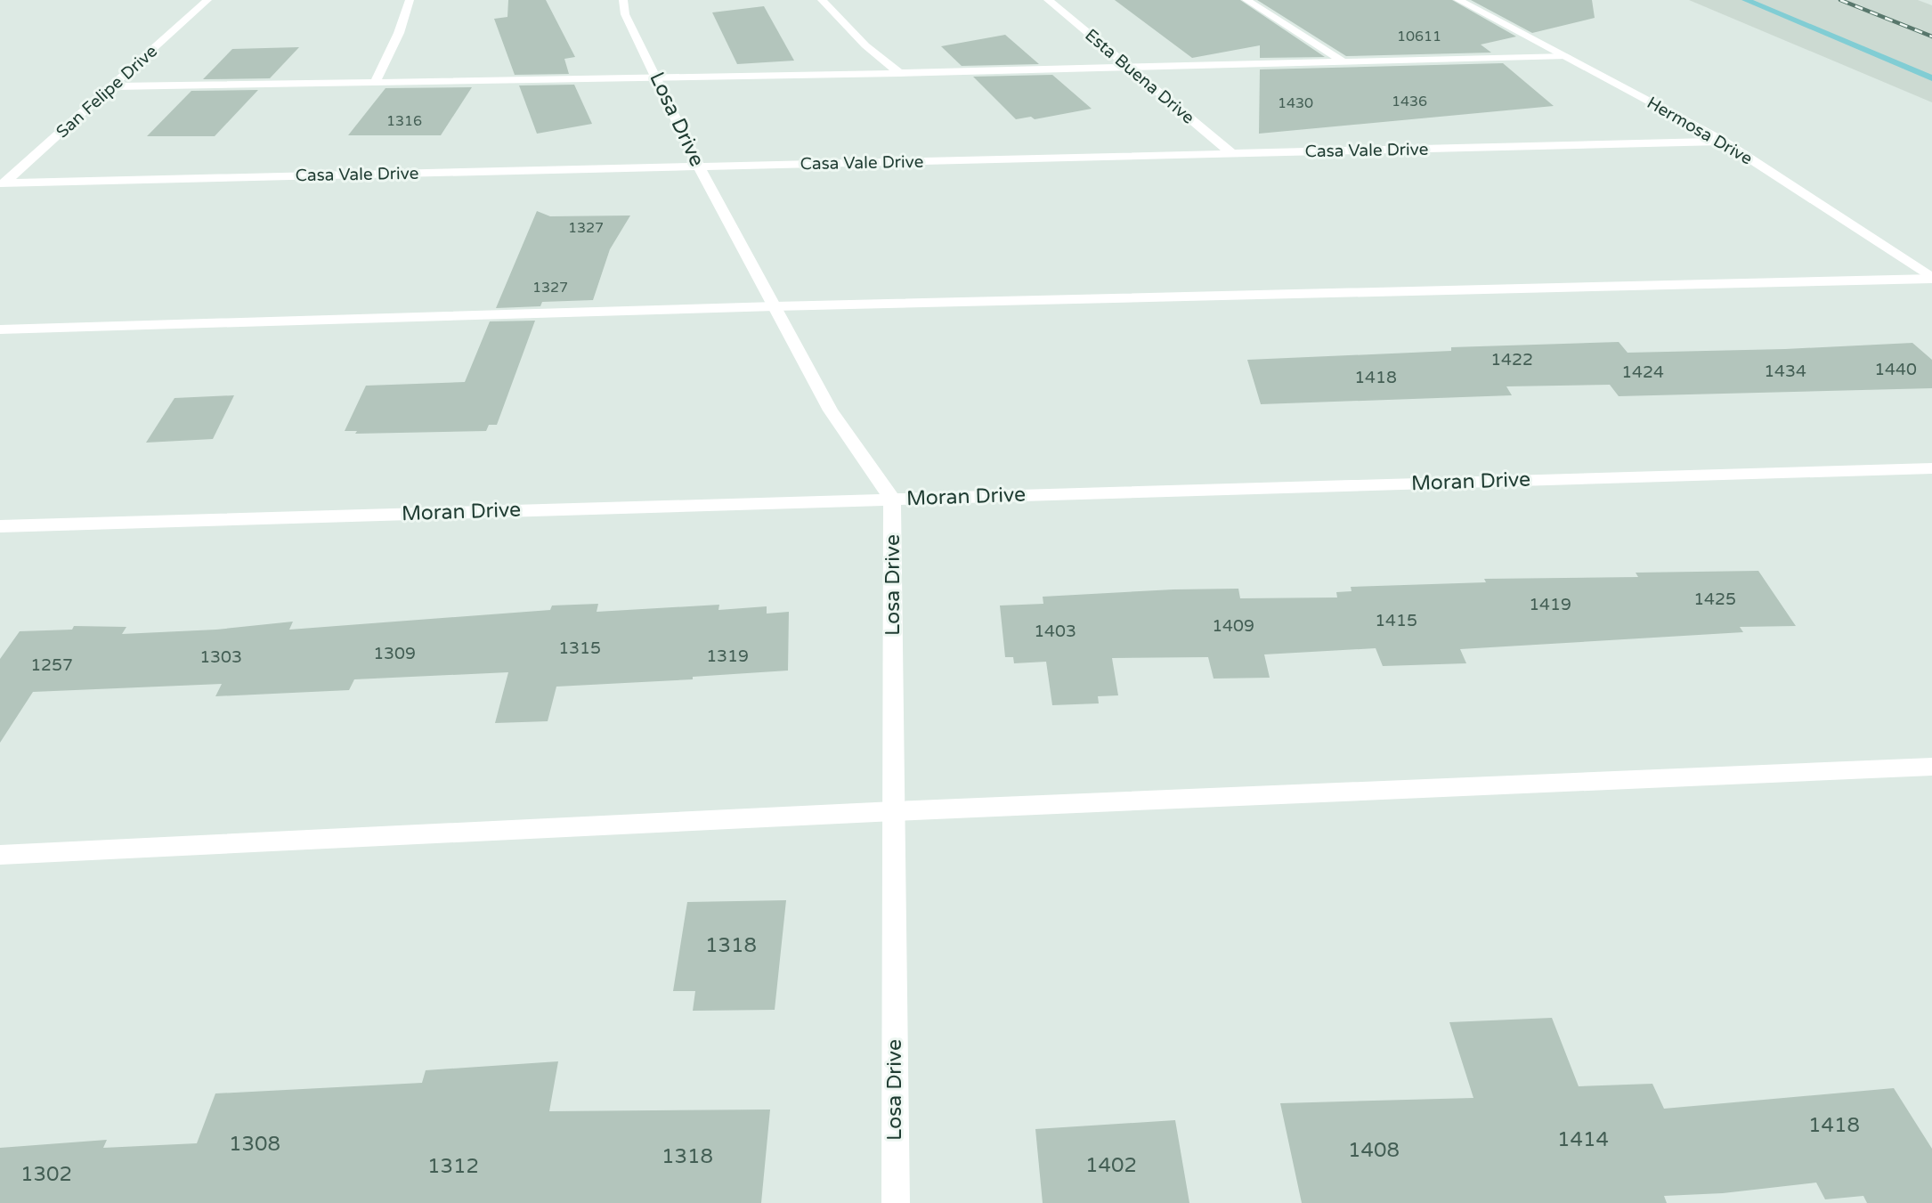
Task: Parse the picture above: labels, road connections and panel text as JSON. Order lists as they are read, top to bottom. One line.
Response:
{"streets":{"street":["Esta Buena Drive","San Felipe Drive","Losa Drive","Hermosa Drive","Casa Vale Drive","Moran Drive"]},"crossings":[["Esta Buena Drive","Casa Vale Drive"],["San Felipe Drive","Casa Vale Drive"],["Losa Drive","Casa Vale Drive"],["Losa Drive","Moran Drive"],["Hermosa Drive","Casa Vale Drive"]],"house_numbers":["10611","1436","1430","1316","1327","1327","1422","1440","1434","1424","1418","1425","1419","1415","1409","1403","1315","1309","1319","1303","1257","1318","1418","1414","1308","1408","1318","1402","1312","1302"]}
